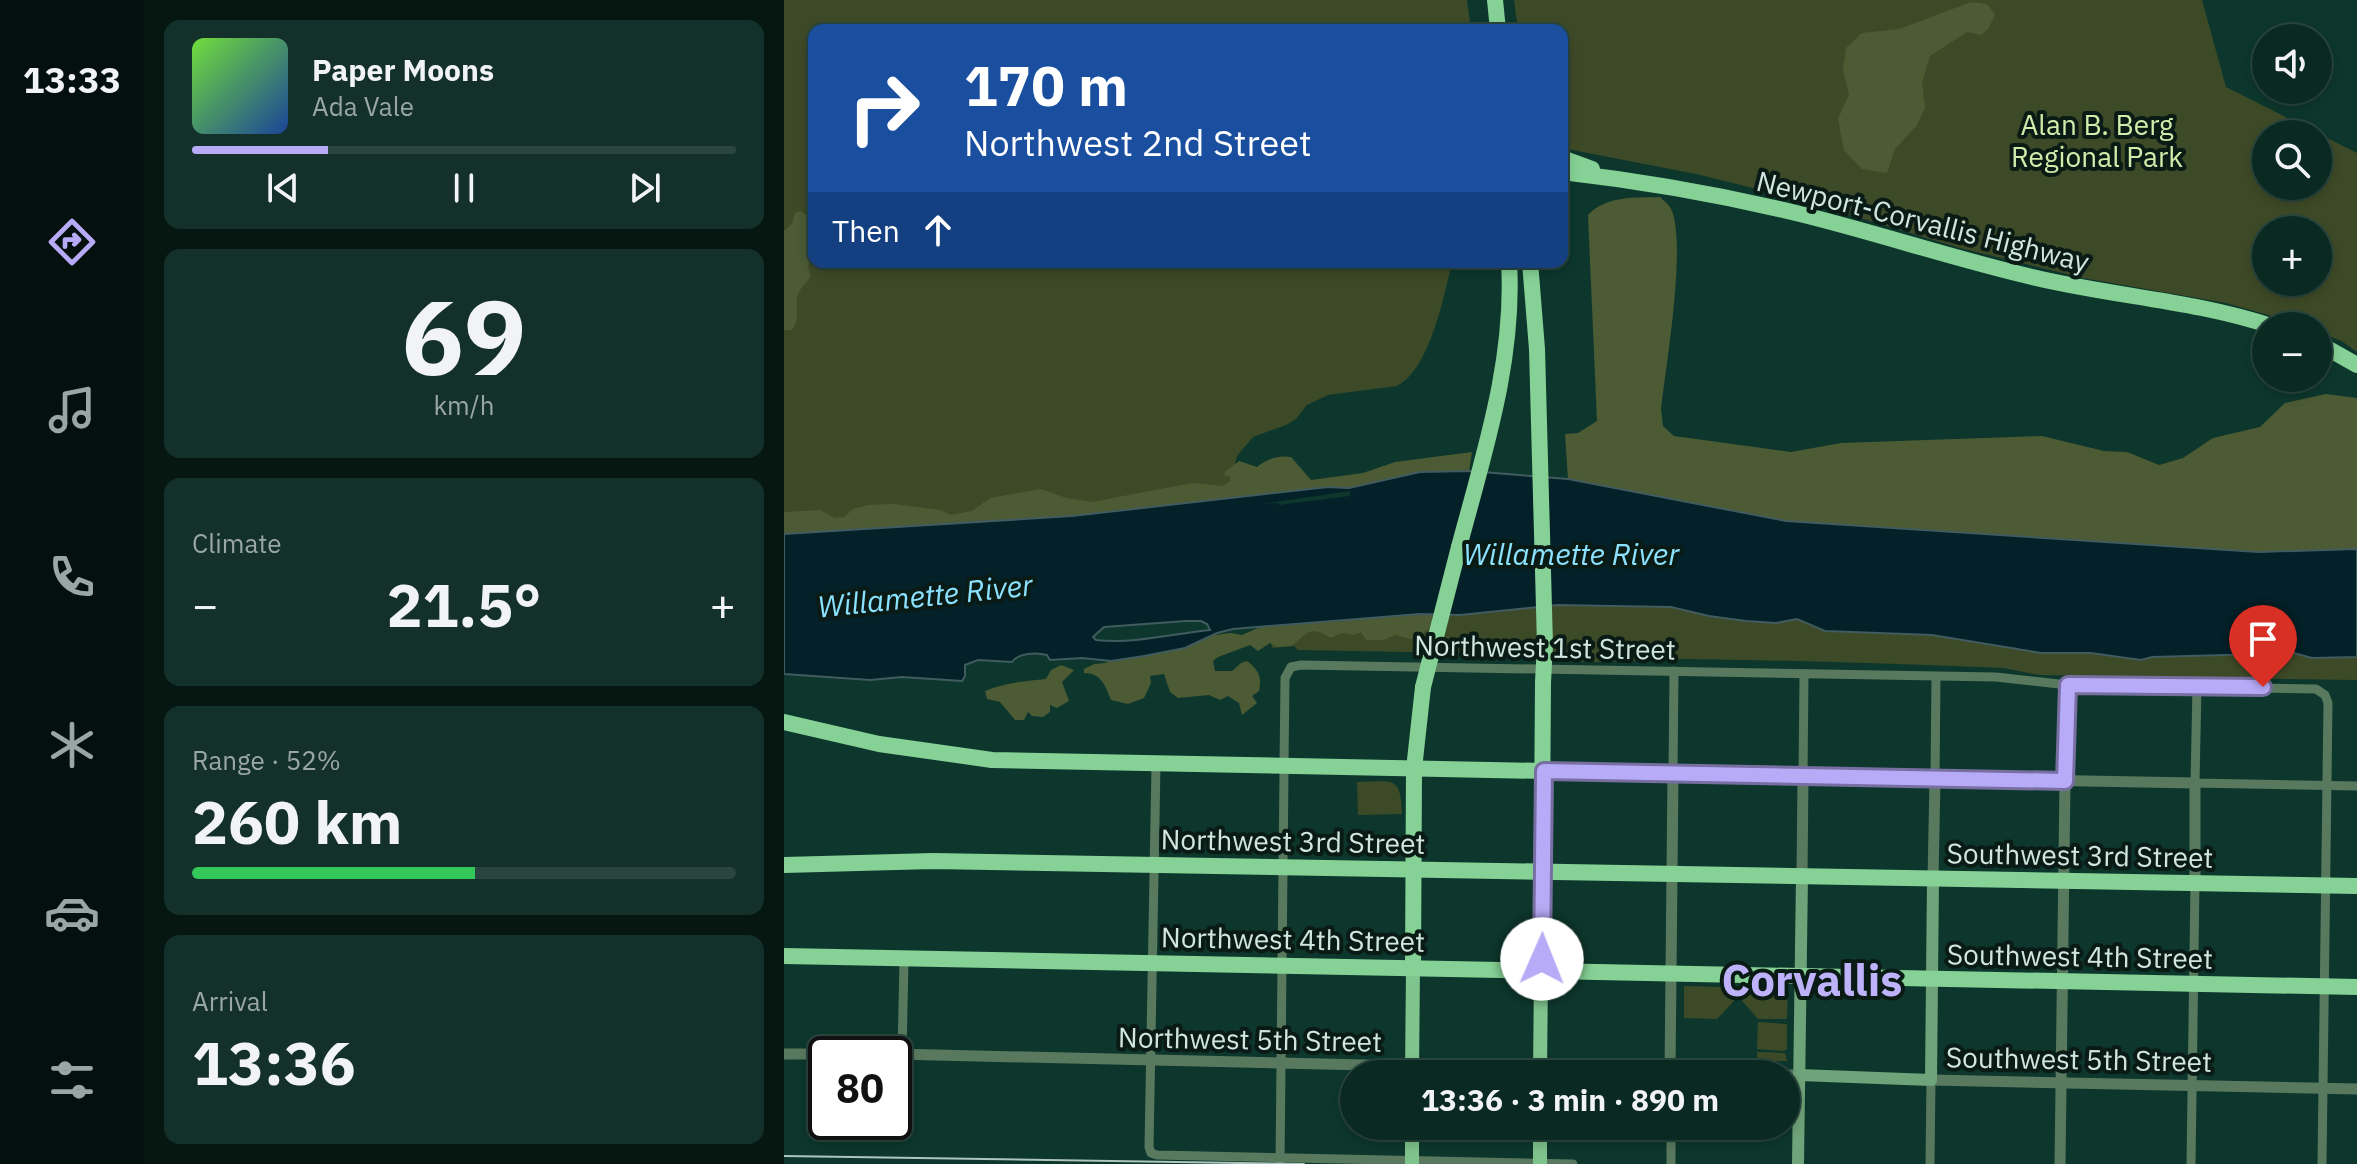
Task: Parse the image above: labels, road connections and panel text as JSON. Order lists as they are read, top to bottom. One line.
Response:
{"streets":{"highway":["Newport-Corvallis Highway","Northwest 3rd Street","Southwest 3rd Street","Northwest 4th Street","Southwest 4th Street"],"main road":["Southwest 5th Street"],"street":["Northwest 1st Street","Northwest 5th Street"]},"crossings":[["Northwest 3rd Street","Southwest 3rd Street"],["Northwest 4th Street","Southwest 4th Street"]],"districts":["Corvallis"],"water":["Willamette River"],"parks":["Alan B. Berg Regional Park"],"page":{"tabs":"13:33","map_buttons":["+","−"],"turn":["170 m","Northwest 2nd Street"],"song":["Paper Moons","Ada Vale"],"then":"Then","tile":[["69","km/h"],"Climate",["Range · 52%","260 km"],["Arrival","13:36"]],"heat":["−","21.5°","+"],"limit":"80","trip":"13:36 · 3 min · 890 m"}}
